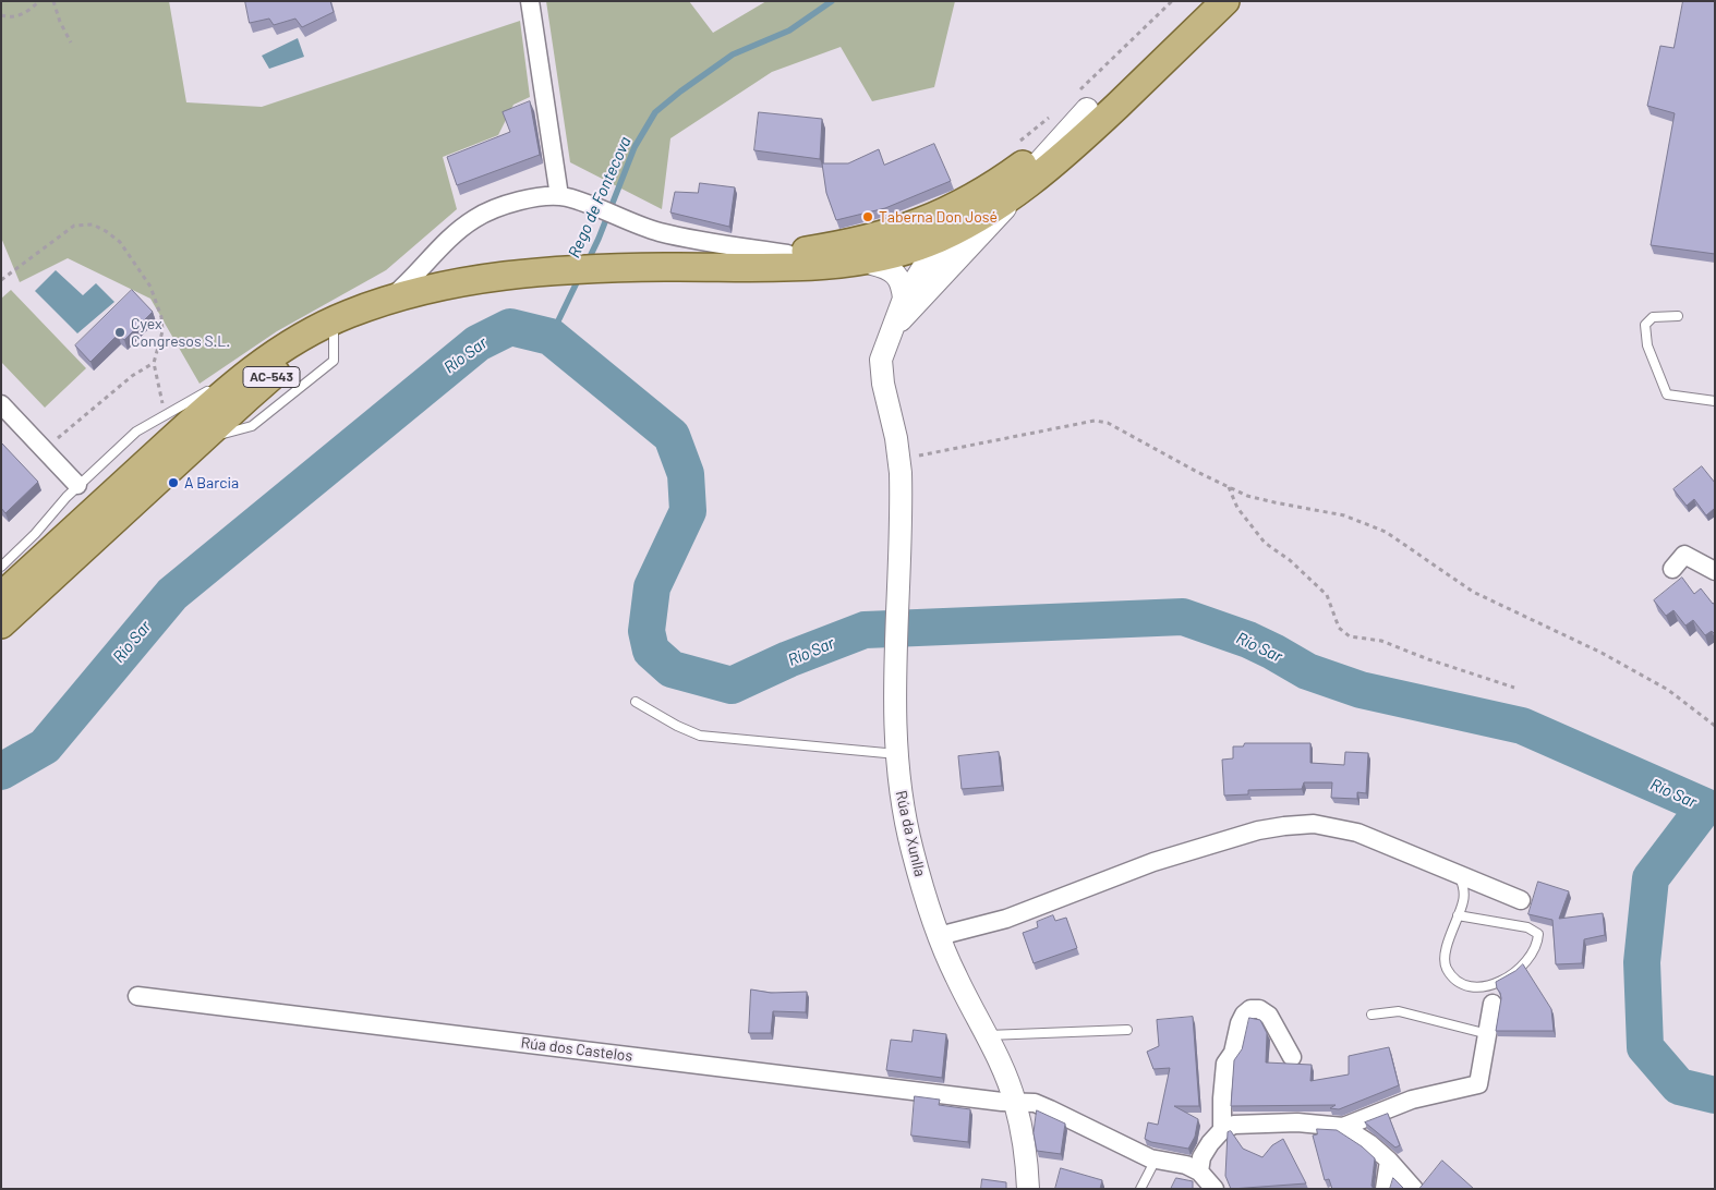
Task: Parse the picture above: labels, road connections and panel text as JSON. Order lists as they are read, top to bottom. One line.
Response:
{"streets":{"main road":["AC-543"],"street":["Rúa da Xunlla","Rúa dos Castelos"]},"crossings":[["AC-543","Rúa da Xunlla"],["Rúa da Xunlla","Rúa dos Castelos"]],"water":["Rego de Fontecova","Río Sar"],"places":["Taberna Don José","Cyex Congresos S.L.","A Barcia"]}
